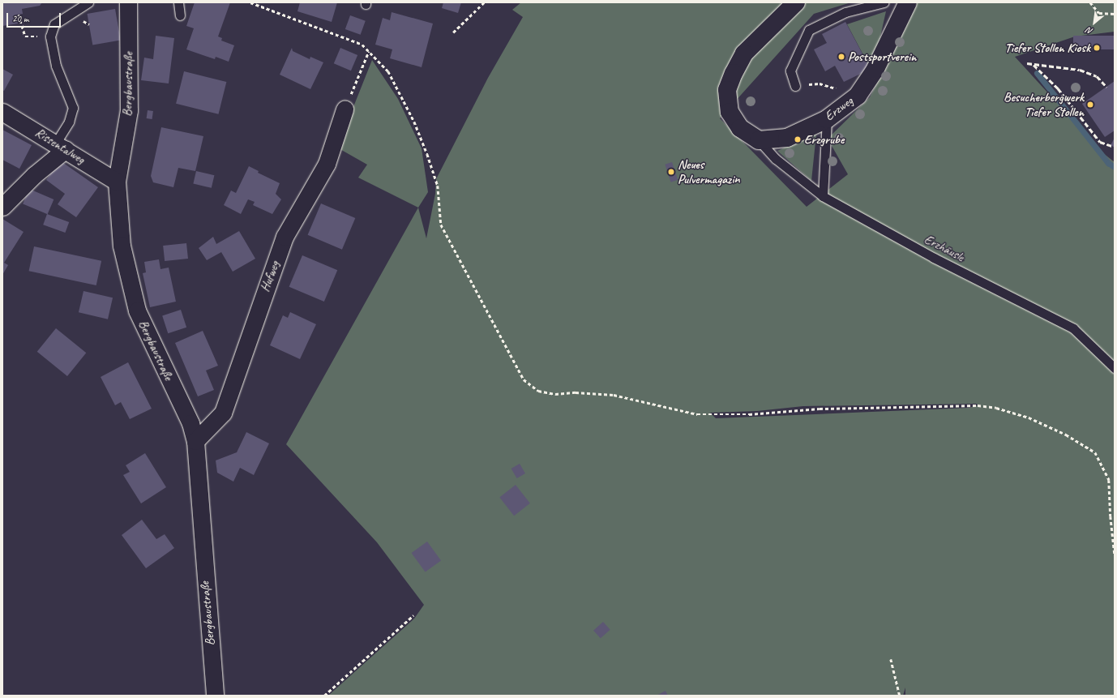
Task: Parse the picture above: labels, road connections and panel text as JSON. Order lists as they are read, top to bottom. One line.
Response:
{"streets":{"street":["Bergbaustraße","Erzweg","Rissentalweg","Hufweg"],"lane":["Erzhäusle"]},"crossings":[["Bergbaustraße","Rissentalweg"],["Bergbaustraße","Hufweg"],["Erzweg","Erzhäusle"]],"places":["Tiefer Stollen Kiosk","Postsportverein","Besucherbergwerk Tiefer Stollen","Erzgrube","Neues Pulvermagazin"],"scale_bar":"20 m","north":"bottom left"}
